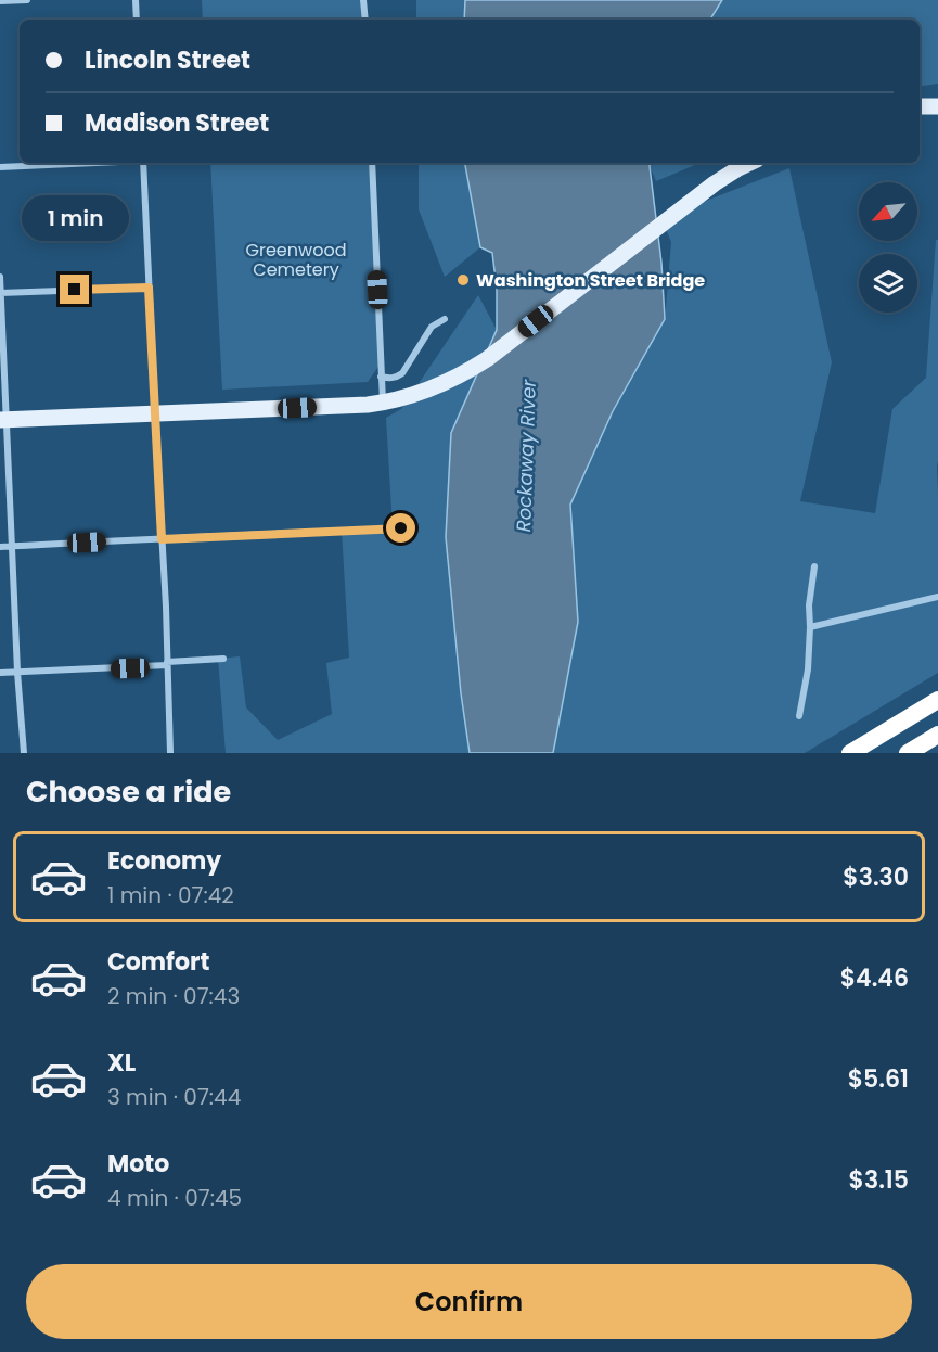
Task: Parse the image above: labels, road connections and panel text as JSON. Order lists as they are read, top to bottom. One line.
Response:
{"water":["Rockaway River"],"parks":["Greenwood Cemetery"],"places":["Washington Street Bridge"],"north":"bottom left","page":{"banner":["Lincoln Street","Madison Street"],"bubble":"1 min","heading":"Choose a ride","list":[{"name":"Economy","note":"1 min · 07:42","value":"$3.30"},{"name":"Comfort","note":"2 min · 07:43","value":"$4.46"},{"name":"XL","note":"3 min · 07:44","value":"$5.61"},{"name":"Moto","note":"4 min · 07:45","value":"$3.15"}],"buttons":"Confirm"}}
